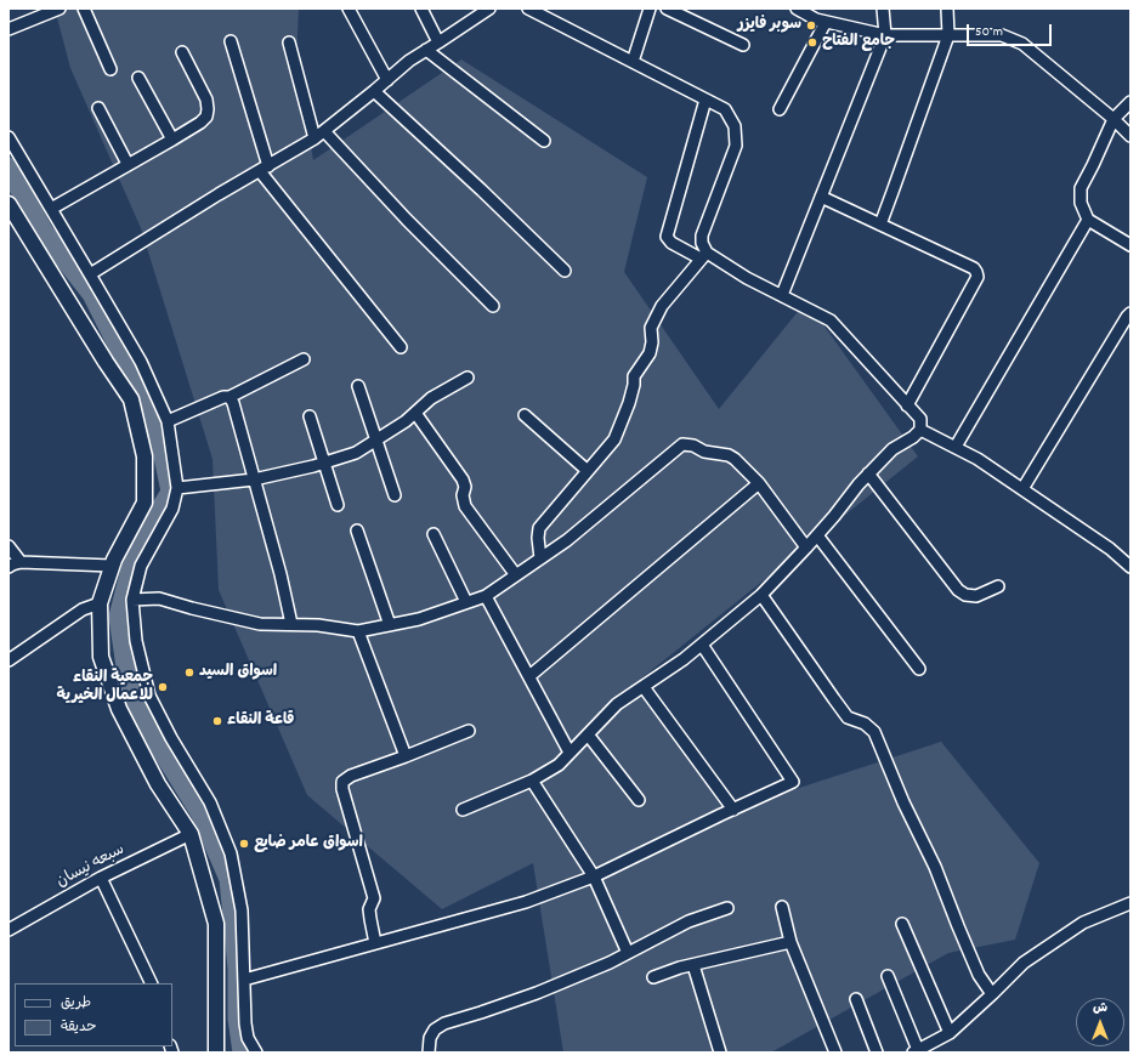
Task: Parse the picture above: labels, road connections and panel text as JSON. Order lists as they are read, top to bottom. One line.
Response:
{"streets":{"street":["سبعه نيسان"]},"places":["سوبر فايزر","جامع الفتاح","اسواق السيد","جمعية النقاء للاعمال الخيرية","قاعة النقاء","اسواق عامر ضايع"],"legend":["طريق","حديقة"],"scale_bar":"50 m","north":"top"}
